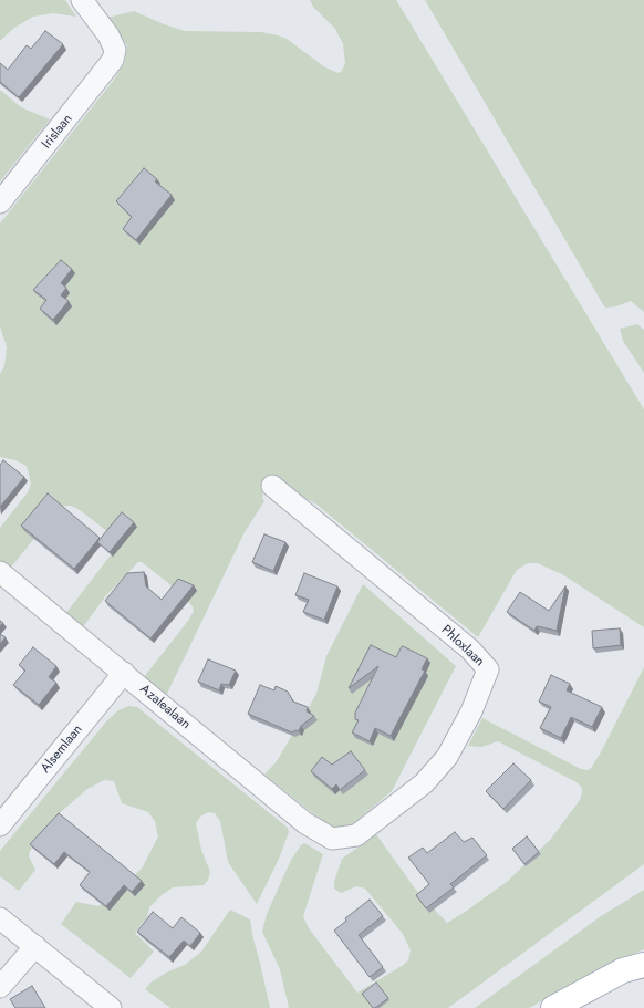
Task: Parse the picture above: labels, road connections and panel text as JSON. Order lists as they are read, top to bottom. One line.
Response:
{"streets":{"street":["Irislaan","Phloxlaan","Azalealaan","Alsemlaan"]},"crossings":[["Phloxlaan","Azalealaan"],["Azalealaan","Alsemlaan"]]}
